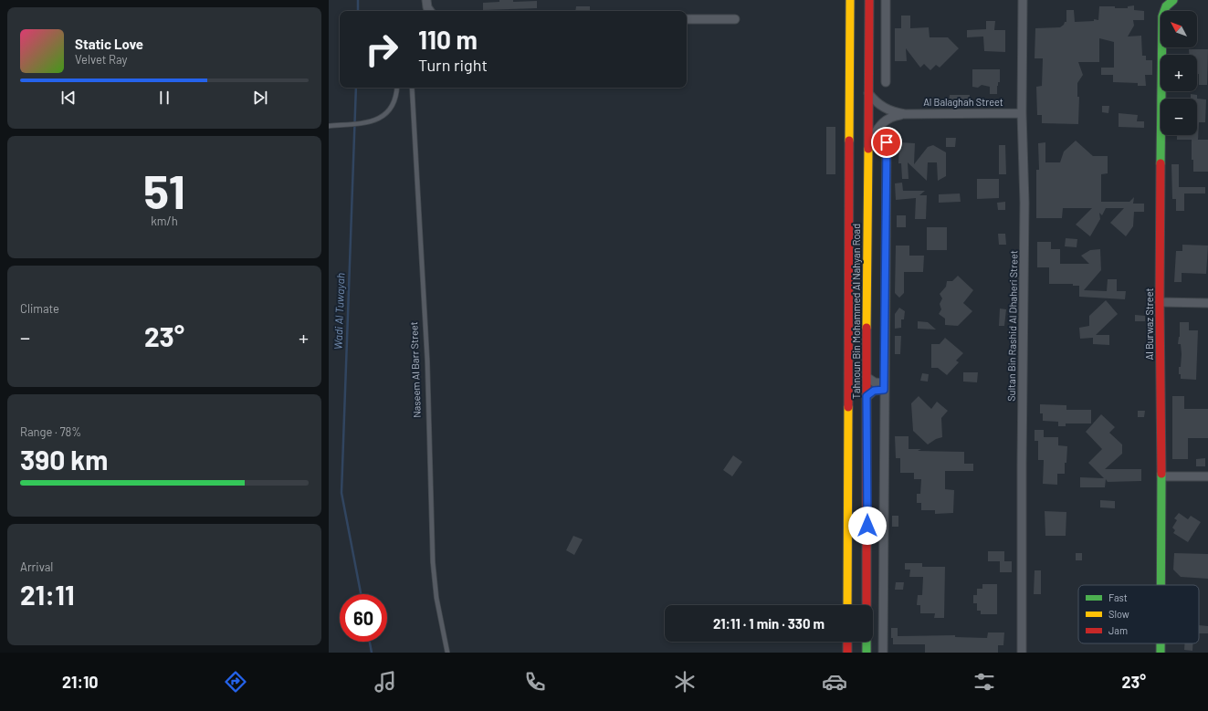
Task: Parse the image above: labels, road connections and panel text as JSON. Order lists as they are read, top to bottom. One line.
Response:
{"streets":{"main road":["Tahnoun Bin Mohammed Al Nahyan Road","Al Burwaz Street"],"street":["Al Balaghah Street","Sultan Bin Rashid Al Dhaheri Street"],"lane":["Naseem Al Barr Street"]},"crossings":[["Al Balaghah Street","Tahnoun Bin Mohammed Al Nahyan Road"],["Al Balaghah Street","Sultan Bin Rashid Al Dhaheri Street"]],"water":["Wadi Al Tuwayah"],"legend":["Fast","Slow","Jam"],"north":"top left","page":{"map_buttons":["+","−"],"turn":["110 m","Turn right"],"song":["Static Love","Velvet Ray"],"tile":[["51","km/h"],"Climate",["Range · 78%","390 km"],["Arrival","21:11"]],"heat":["−","23°","+"],"limit":"60","trip":"21:11 · 1 min · 330 m","tabs":["21:10","23°"]}}
